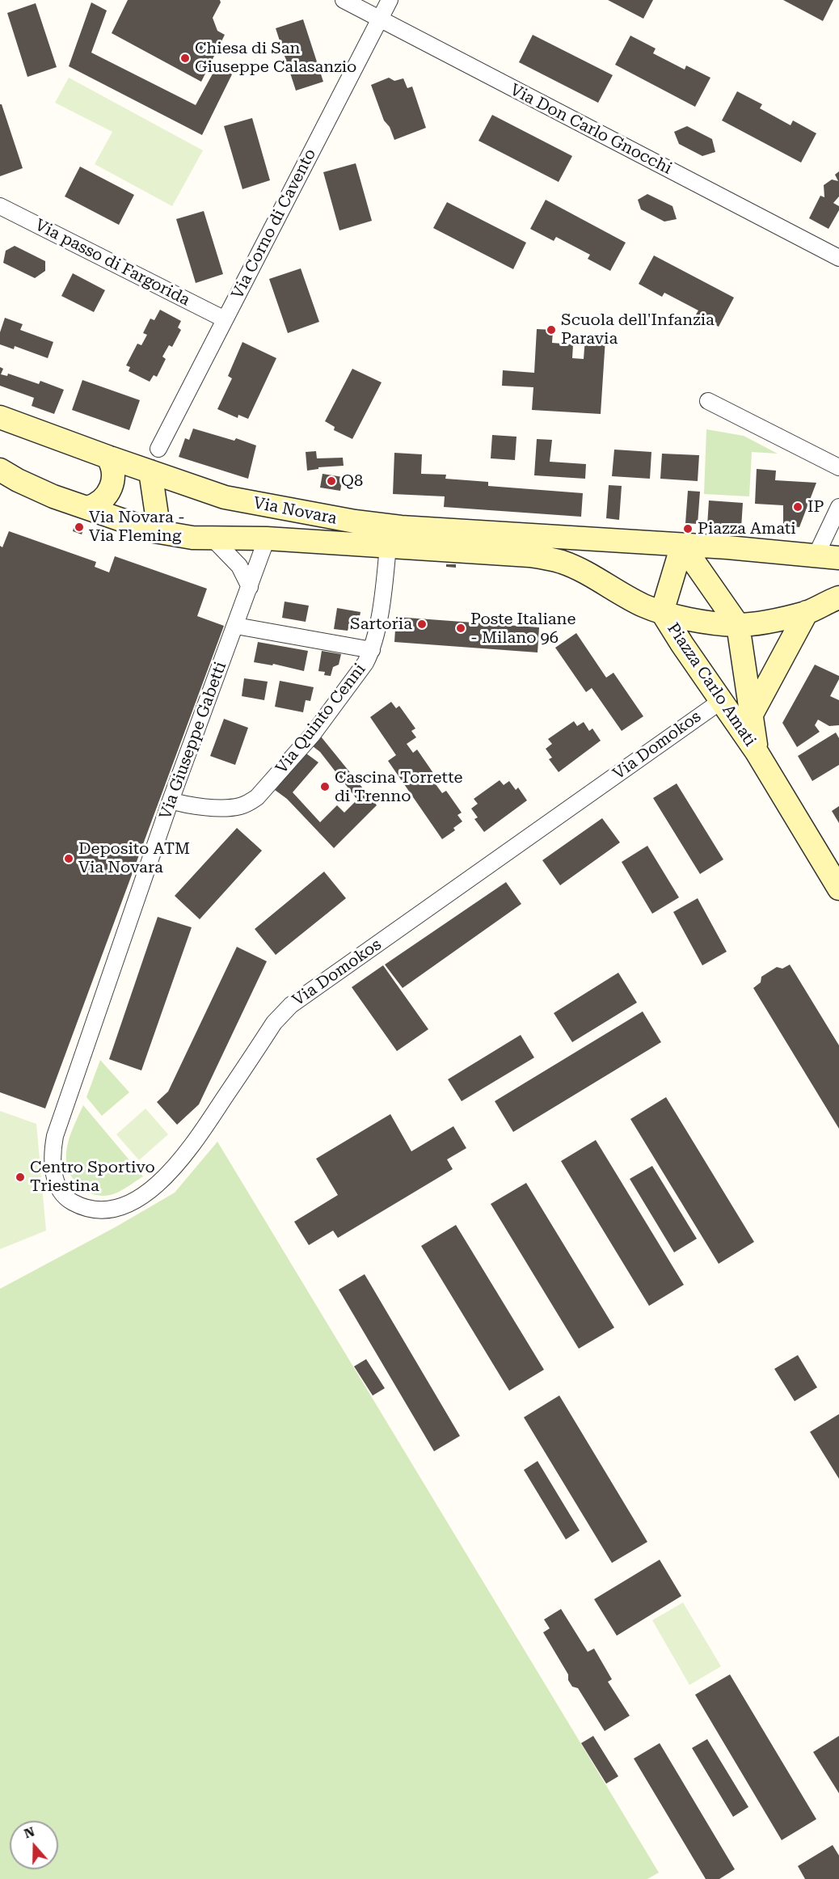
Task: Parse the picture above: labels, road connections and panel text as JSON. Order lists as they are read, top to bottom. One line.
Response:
{"streets":{"street":["Via Don Carlo Gnocchi","Via Corno di Cavento","Via passo di Fargorida","Via Novara","Piazza Carlo Amati","Via Quinto Cenni","Via Giuseppe Gabetti","Via Domokos"]},"crossings":[["Via Don Carlo Gnocchi","Via Corno di Cavento"],["Via Corno di Cavento","Via passo di Fargorida"],["Via Novara","Piazza Carlo Amati"],["Via Novara","Via Quinto Cenni"],["Via Novara","Via Giuseppe Gabetti"],["Piazza Carlo Amati","Via Domokos"],["Via Quinto Cenni","Via Giuseppe Gabetti"],["Via Giuseppe Gabetti","Via Domokos"]],"places":["Chiesa di San Giuseppe Calasanzio","Scuola dell'Infanzia Paravia","Q8","IP","Via Novara - Via Fleming","Piazza Amati","Sartoria","Poste Italiane - Milano 96","Cascina Torrette di Trenno","Deposito ATM Via Novara","Centro Sportivo Triestina"],"north":"top"}
